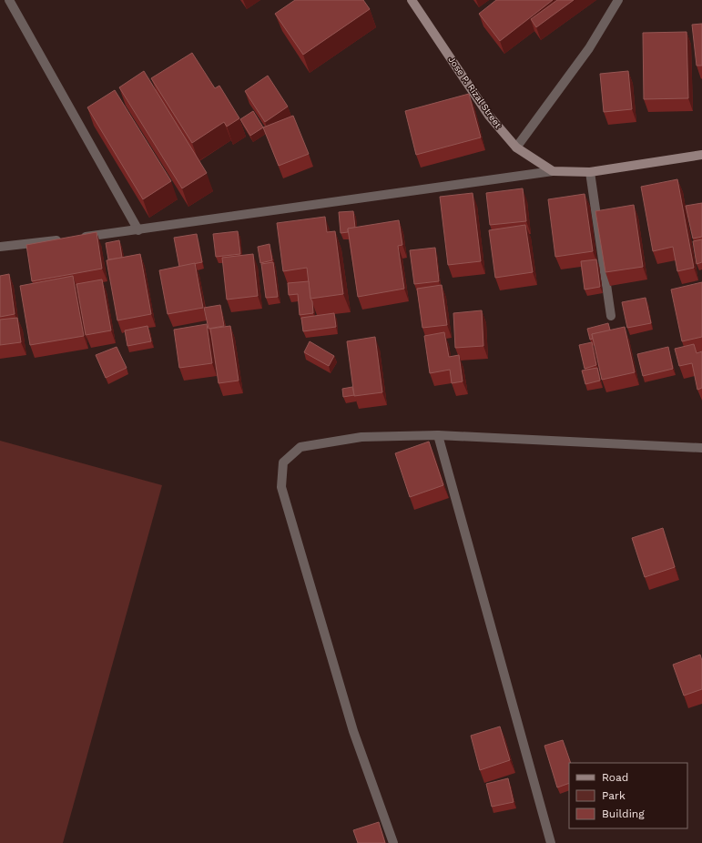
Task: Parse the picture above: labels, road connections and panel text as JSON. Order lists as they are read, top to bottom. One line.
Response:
{"streets":{"street":["Jose P. Rizal Street"]},"legend":["Road","Park","Building"]}
